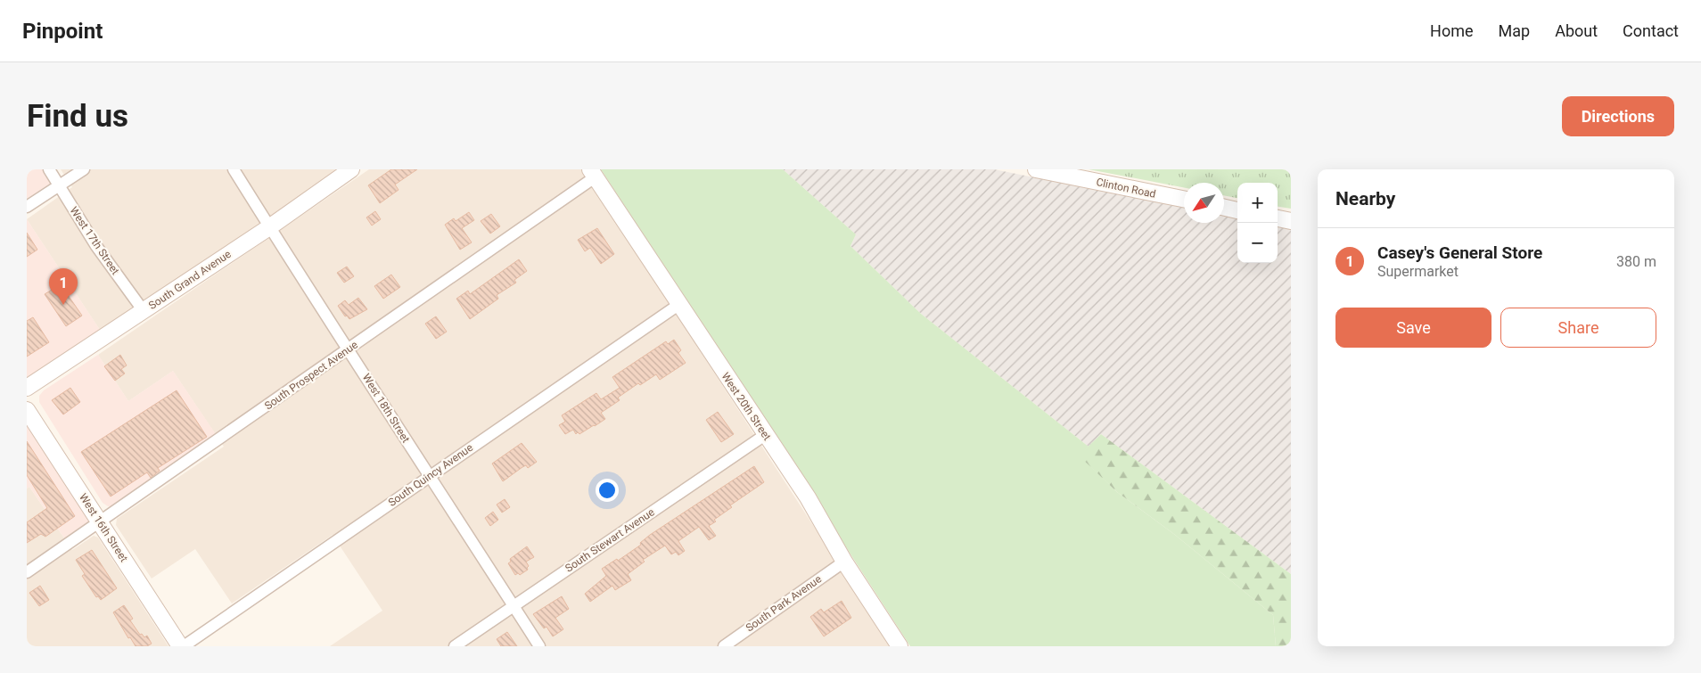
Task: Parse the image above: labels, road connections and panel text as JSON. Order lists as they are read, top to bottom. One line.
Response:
{"streets":{"street":["Clinton Road","West 17th Street","South Grand Avenue","South Prospect Avenue","West 20th Street","West 18th Street","South Quincy Avenue","West 16th Street","South Stewart Avenue","South Park Avenue"]},"crossings":[["West 17th Street","South Grand Avenue"],["South Grand Avenue","West 18th Street"],["South Prospect Avenue","West 20th Street"],["South Prospect Avenue","West 18th Street"],["South Prospect Avenue","West 16th Street"],["West 20th Street","South Quincy Avenue"],["West 20th Street","South Stewart Avenue"],["West 20th Street","South Park Avenue"],["West 18th Street","South Quincy Avenue"],["West 18th Street","South Stewart Avenue"],["South Quincy Avenue","West 16th Street"]],"north":"bottom left","page":{"header":"Pinpoint","nav":["Home","Map","About","Contact"],"buttons":["Directions",["Save","Share"]],"title":"Find us","heading":"Nearby","map_buttons":["+","−"],"list":[{"mark":"1","name":"Casey's General Store","note":"Supermarket","value":"380 m"}],"pins":"1"}}
